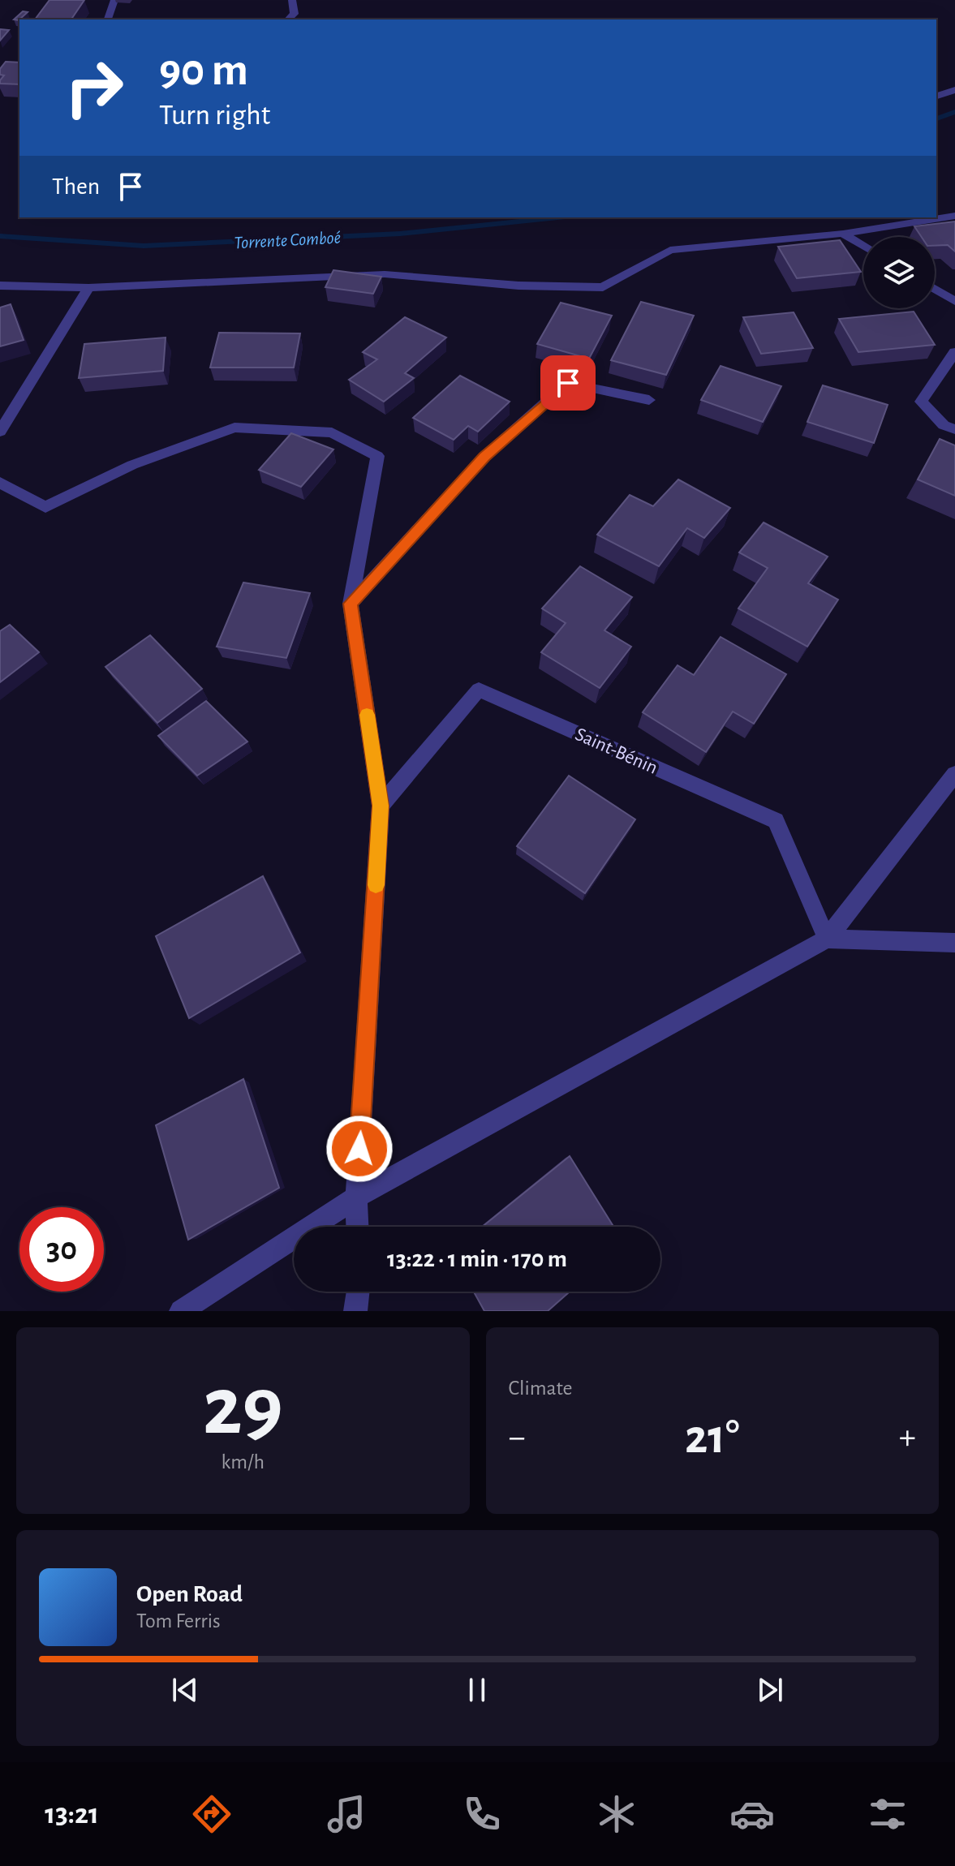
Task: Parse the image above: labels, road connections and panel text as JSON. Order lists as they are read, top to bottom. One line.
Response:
{"streets":{"street":["Saint-Bénin"]},"water":["Torrente Comboé"],"page":{"turn":["90 m","Turn right"],"then":"Then","limit":"30","trip":"13:22 · 1 min · 170 m","tile":[["29","km/h"],"Climate"],"heat":["−","21°","+"],"song":["Open Road","Tom Ferris"],"tabs":"13:21"}}
